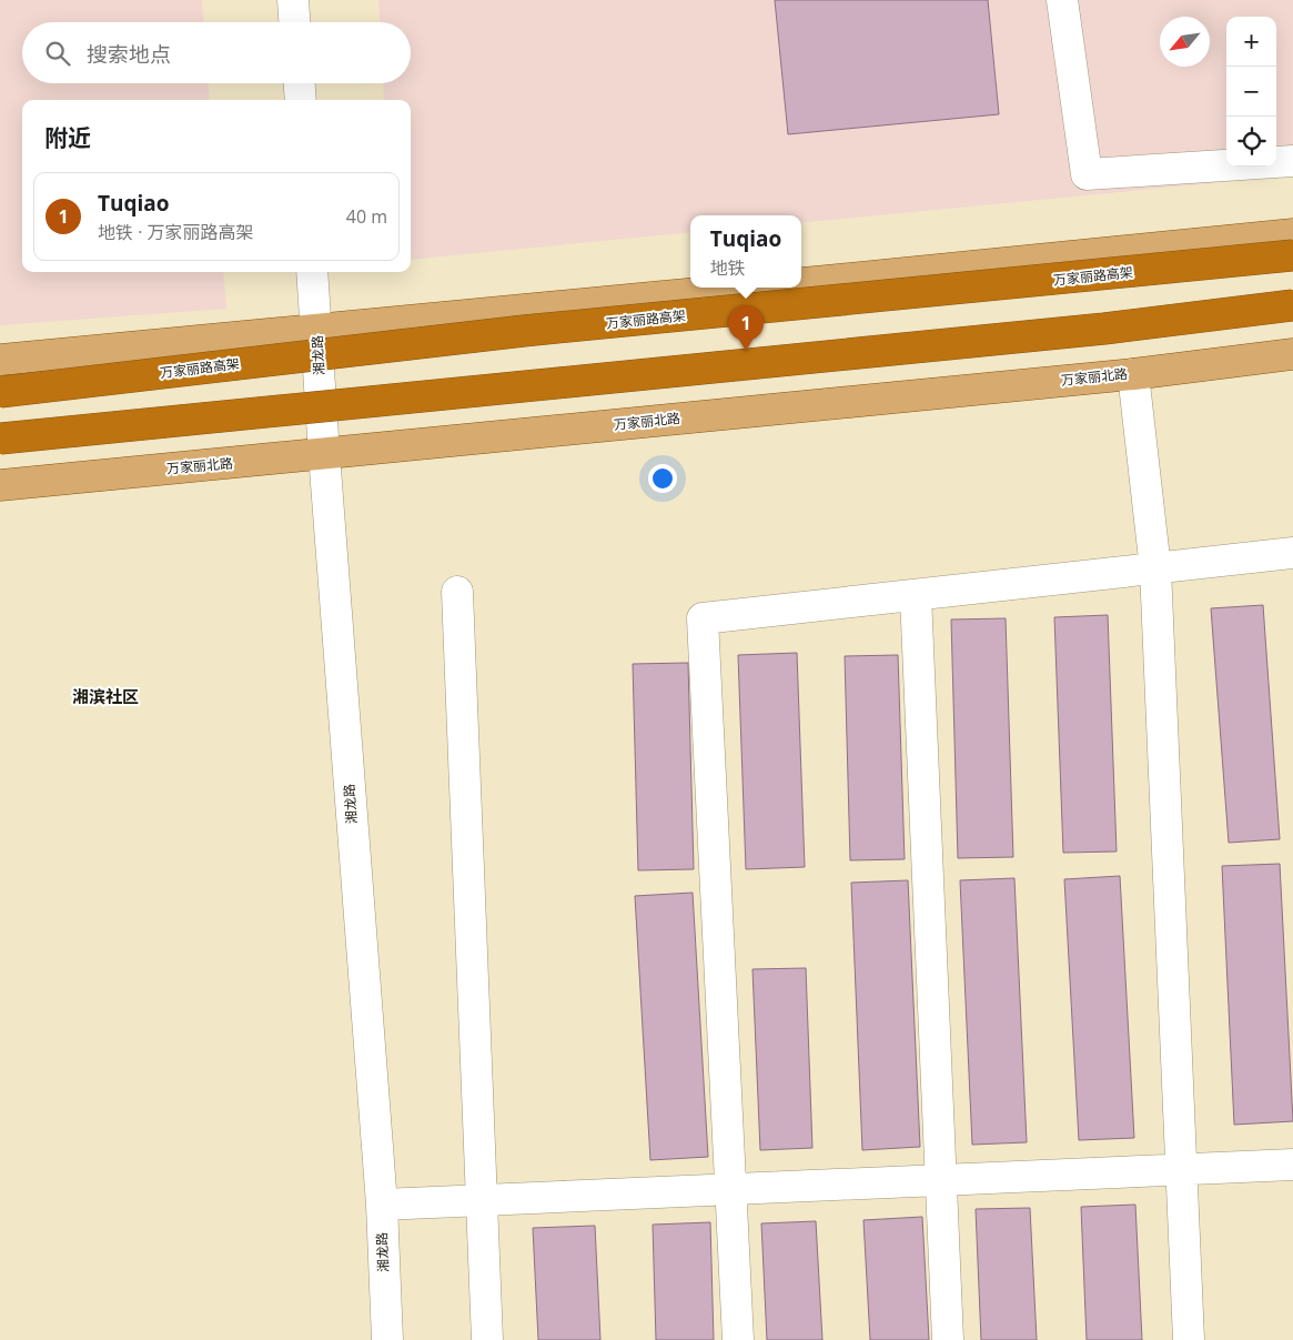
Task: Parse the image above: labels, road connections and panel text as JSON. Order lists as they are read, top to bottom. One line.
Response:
{"streets":{"highway":["万家丽路高架"],"main road":["万家丽北路"],"street":["湘龙路"]},"crossings":[["湘龙路","万家丽北路"]],"districts":["湘滨社区"],"north":"bottom left","page":{"map_buttons":["+","−"],"search":"搜索地点","heading":"附近","list":[{"mark":"1","name":"Tuqiao","note":"地铁 · 万家丽路高架","value":"40 m"}],"popup":["Tuqiao","地铁"],"pins":"1"}}
